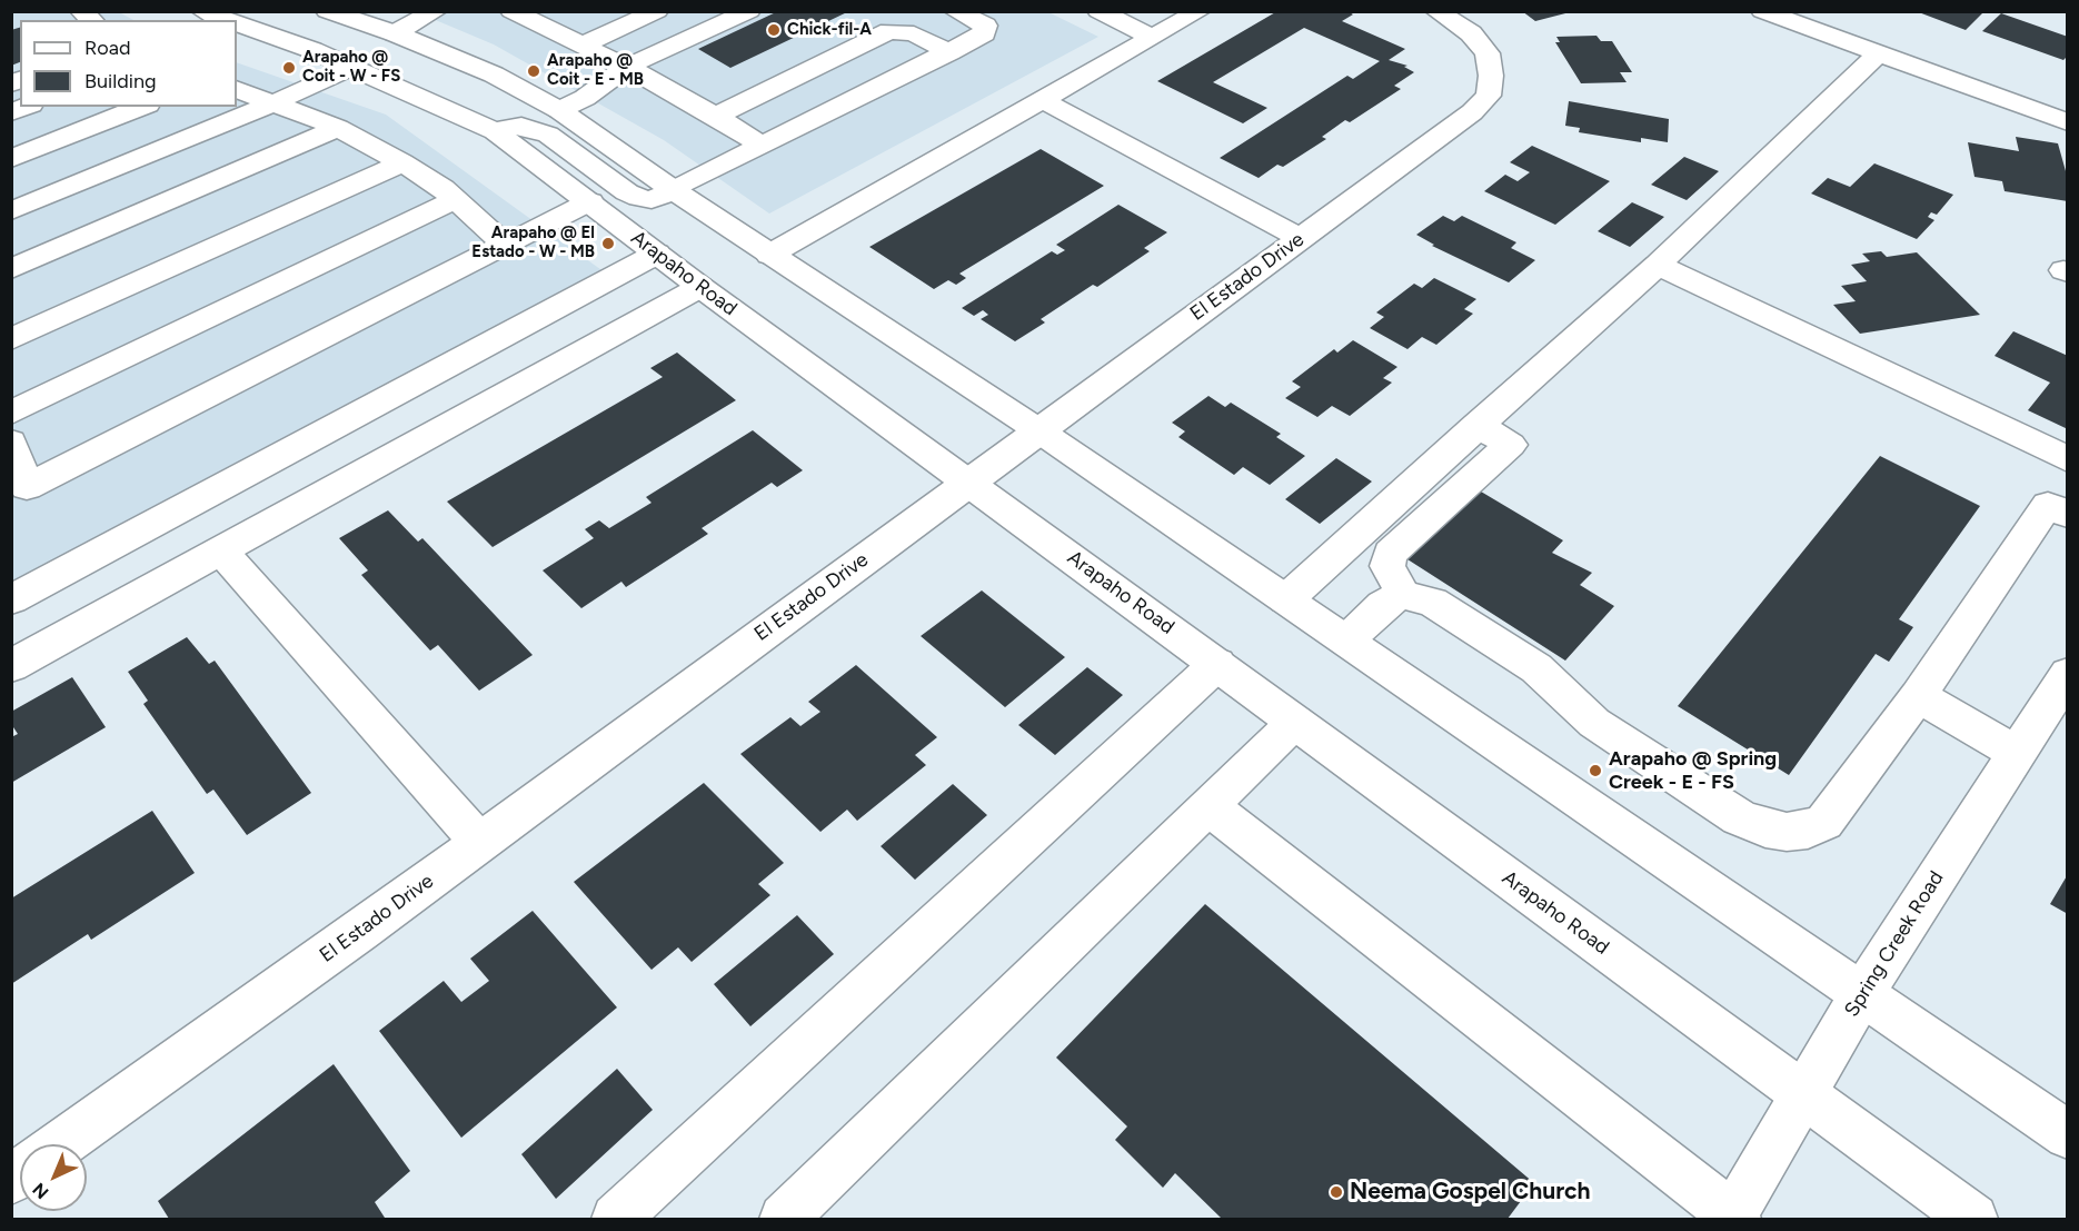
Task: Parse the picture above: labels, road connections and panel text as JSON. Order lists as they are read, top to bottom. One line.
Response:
{"streets":{"main road":["Arapaho Road","El Estado Drive","Spring Creek Road"]},"crossings":[["Arapaho Road","El Estado Drive"],["Arapaho Road","Spring Creek Road"]],"places":["Chick-fil-A","Arapaho @ Coit - W - FS","Arapaho @ Coit - E - MB","Arapaho @ El Estado - W - MB","Arapaho @ Spring Creek - E - FS","Neema Gospel Church"],"legend":["Road","Building"],"north":"bottom left"}
